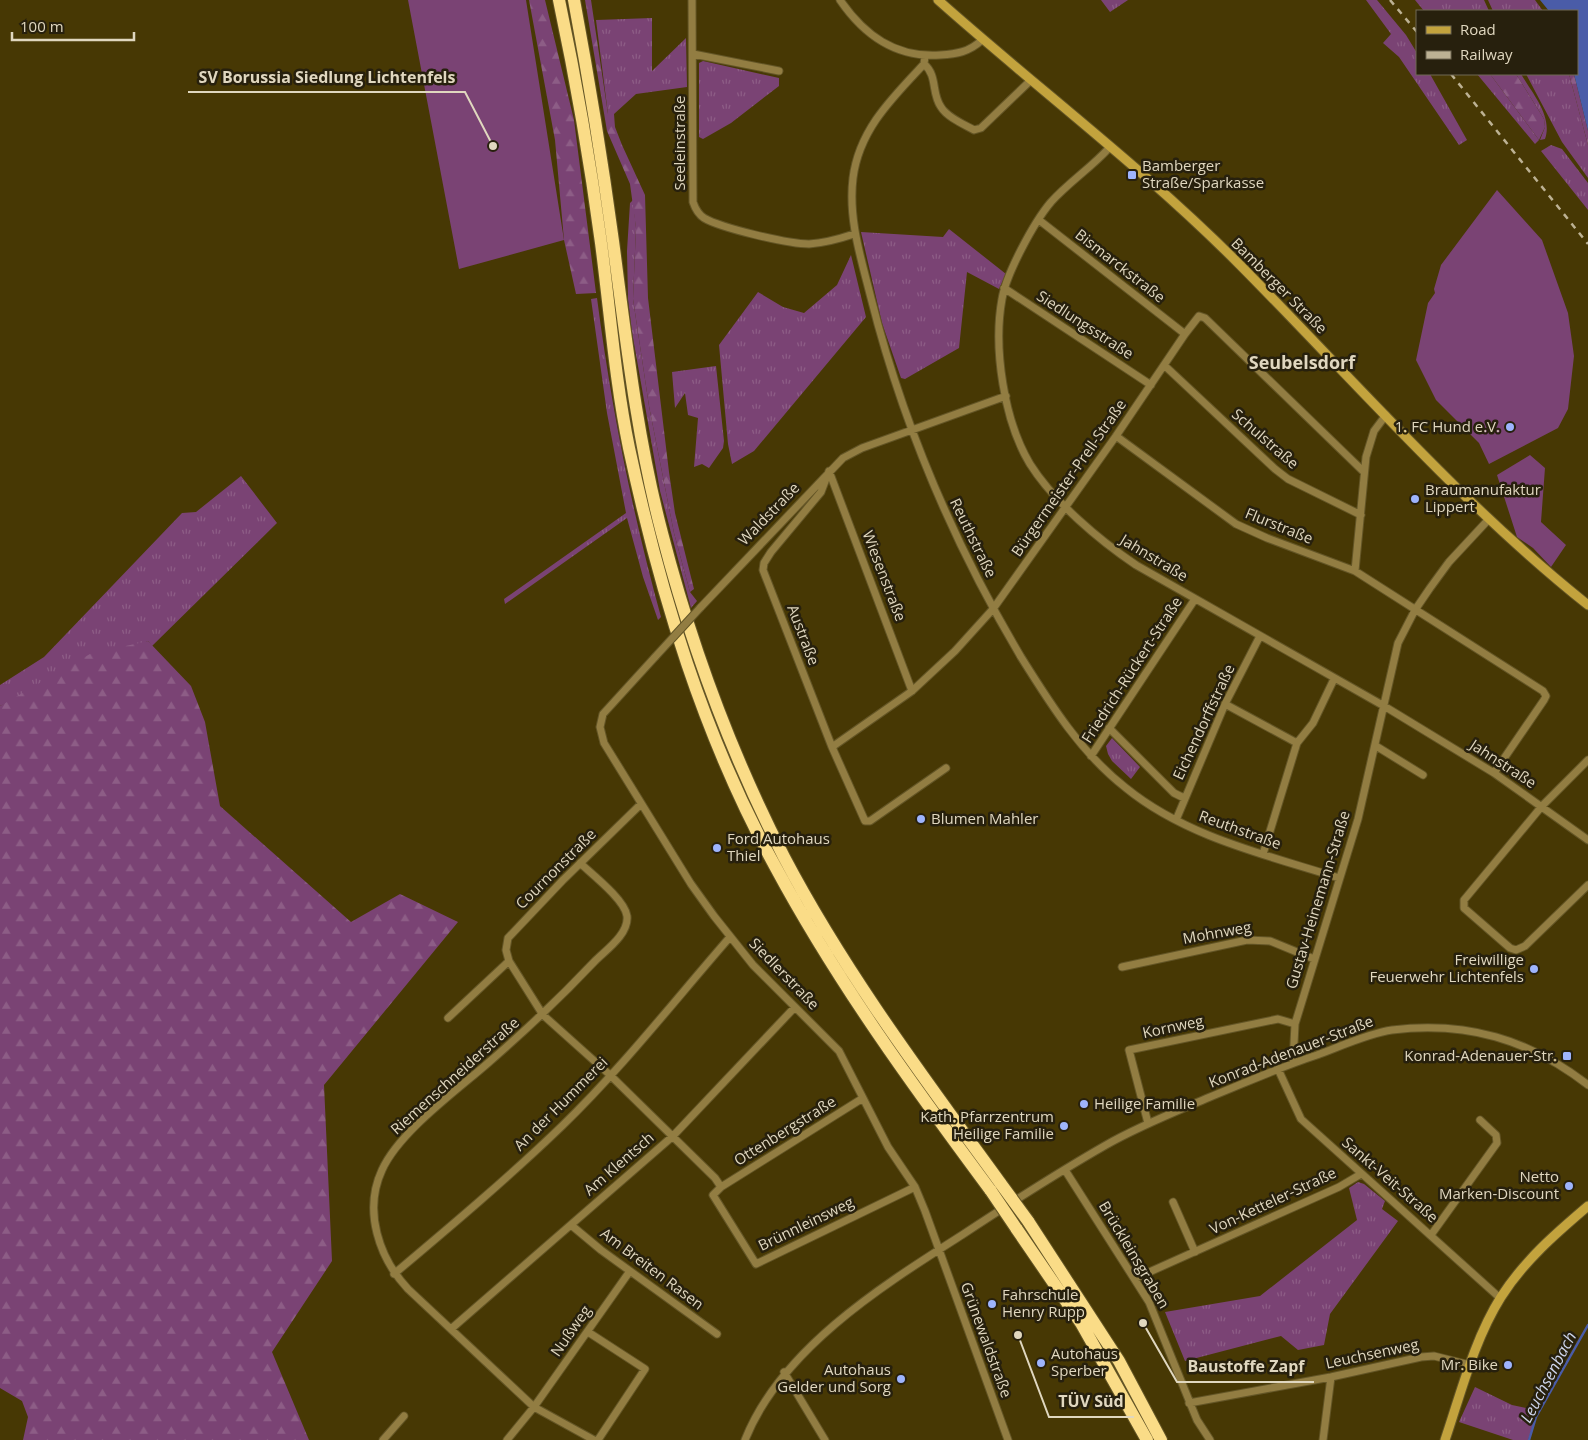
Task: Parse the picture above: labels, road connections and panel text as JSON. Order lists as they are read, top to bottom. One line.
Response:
{"streets":{"street":["Seeleinstraße","Bismarckstraße","Bamberger Straße","Siedlungsstraße","Schulstraße","Bürgermeister-Prell-Straße","Waldstraße","Flurstraße","Reuthstraße","Jahnstraße","Wiesenstraße","Austraße","Friedrich-Rückert-Straße","Eichendorffstraße","Cournonstraße","Gustav-Heinemann-Straße","Mohnweg","Siedlerstraße","Kornweg","Konrad-Adenauer-Straße","Riemenschneiderstraße","An der Hummerei","Ottenbergstraße","Am Klentsch","Sankt-Veit-Straße","Von-Ketteler-Straße","Brünnleinsweg","Brückleinsgraben","Am Breiten Rasen","Nußweg","Grünewaldstraße","Leuchsenweg"]},"crossings":[["Seeleinstraße","Reuthstraße"],["Bismarckstraße","Bürgermeister-Prell-Straße"],["Bismarckstraße","Jahnstraße"],["Bamberger Straße","Jahnstraße"],["Bamberger Straße","Gustav-Heinemann-Straße"],["Siedlungsstraße","Bürgermeister-Prell-Straße"],["Siedlungsstraße","Jahnstraße"],["Schulstraße","Bürgermeister-Prell-Straße"],["Bürgermeister-Prell-Straße","Flurstraße"],["Bürgermeister-Prell-Straße","Reuthstraße"],["Bürgermeister-Prell-Straße","Jahnstraße"],["Bürgermeister-Prell-Straße","Wiesenstraße"],["Bürgermeister-Prell-Straße","Austraße"],["Waldstraße","Reuthstraße"],["Waldstraße","Jahnstraße"],["Waldstraße","Wiesenstraße"],["Waldstraße","Austraße"],["Waldstraße","Siedlerstraße"],["Flurstraße","Jahnstraße"],["Flurstraße","Gustav-Heinemann-Straße"],["Reuthstraße","Friedrich-Rückert-Straße"],["Reuthstraße","Eichendorffstraße"],["Reuthstraße","Gustav-Heinemann-Straße"],["Jahnstraße","Friedrich-Rückert-Straße"],["Jahnstraße","Eichendorffstraße"],["Jahnstraße","Gustav-Heinemann-Straße"],["Wiesenstraße","Austraße"],["Cournonstraße","Siedlerstraße"],["Cournonstraße","Riemenschneiderstraße"],["Gustav-Heinemann-Straße","Mohnweg"],["Gustav-Heinemann-Straße","Kornweg"],["Gustav-Heinemann-Straße","Konrad-Adenauer-Straße"],["Siedlerstraße","Konrad-Adenauer-Straße"],["Siedlerstraße","An der Hummerei"],["Siedlerstraße","Ottenbergstraße"],["Siedlerstraße","Am Klentsch"],["Siedlerstraße","Brünnleinsweg"],["Siedlerstraße","Grünewaldstraße"],["Kornweg","Konrad-Adenauer-Straße"],["Konrad-Adenauer-Straße","Sankt-Veit-Straße"],["Konrad-Adenauer-Straße","Brückleinsgraben"],["Konrad-Adenauer-Straße","Grünewaldstraße"],["Riemenschneiderstraße","An der Hummerei"],["Riemenschneiderstraße","Am Klentsch"],["Riemenschneiderstraße","Nußweg"],["Ottenbergstraße","Brünnleinsweg"],["Am Klentsch","Am Breiten Rasen"],["Sankt-Veit-Straße","Von-Ketteler-Straße"],["Von-Ketteler-Straße","Brückleinsgraben"],["Brückleinsgraben","Leuchsenweg"],["Am Breiten Rasen","Nußweg"]],"districts":["Seubelsdorf"],"water":["Leuchsenbach"],"places":{"other":["SV Borussia Siedlung Lichtenfels","1. FC Hund e.V.","Braumanufaktur Lippert","Blumen Mahler","Ford Autohaus Thiel","Freiwillige Feuerwehr Lichtenfels","Heilige Familie","Kath. Pfarrzentrum Heilige Familie","Netto Marken-Discount","Fahrschule Henry Rupp","Baustoffe Zapf","TÜV Süd","Autohaus Sperber","Mr. Bike","Autohaus Gelder und Sorg"],"transit":["Bamberger Straße/Sparkasse","Konrad-Adenauer-Str."]},"legend":["Road","Railway"],"scale_bar":"100 m"}
